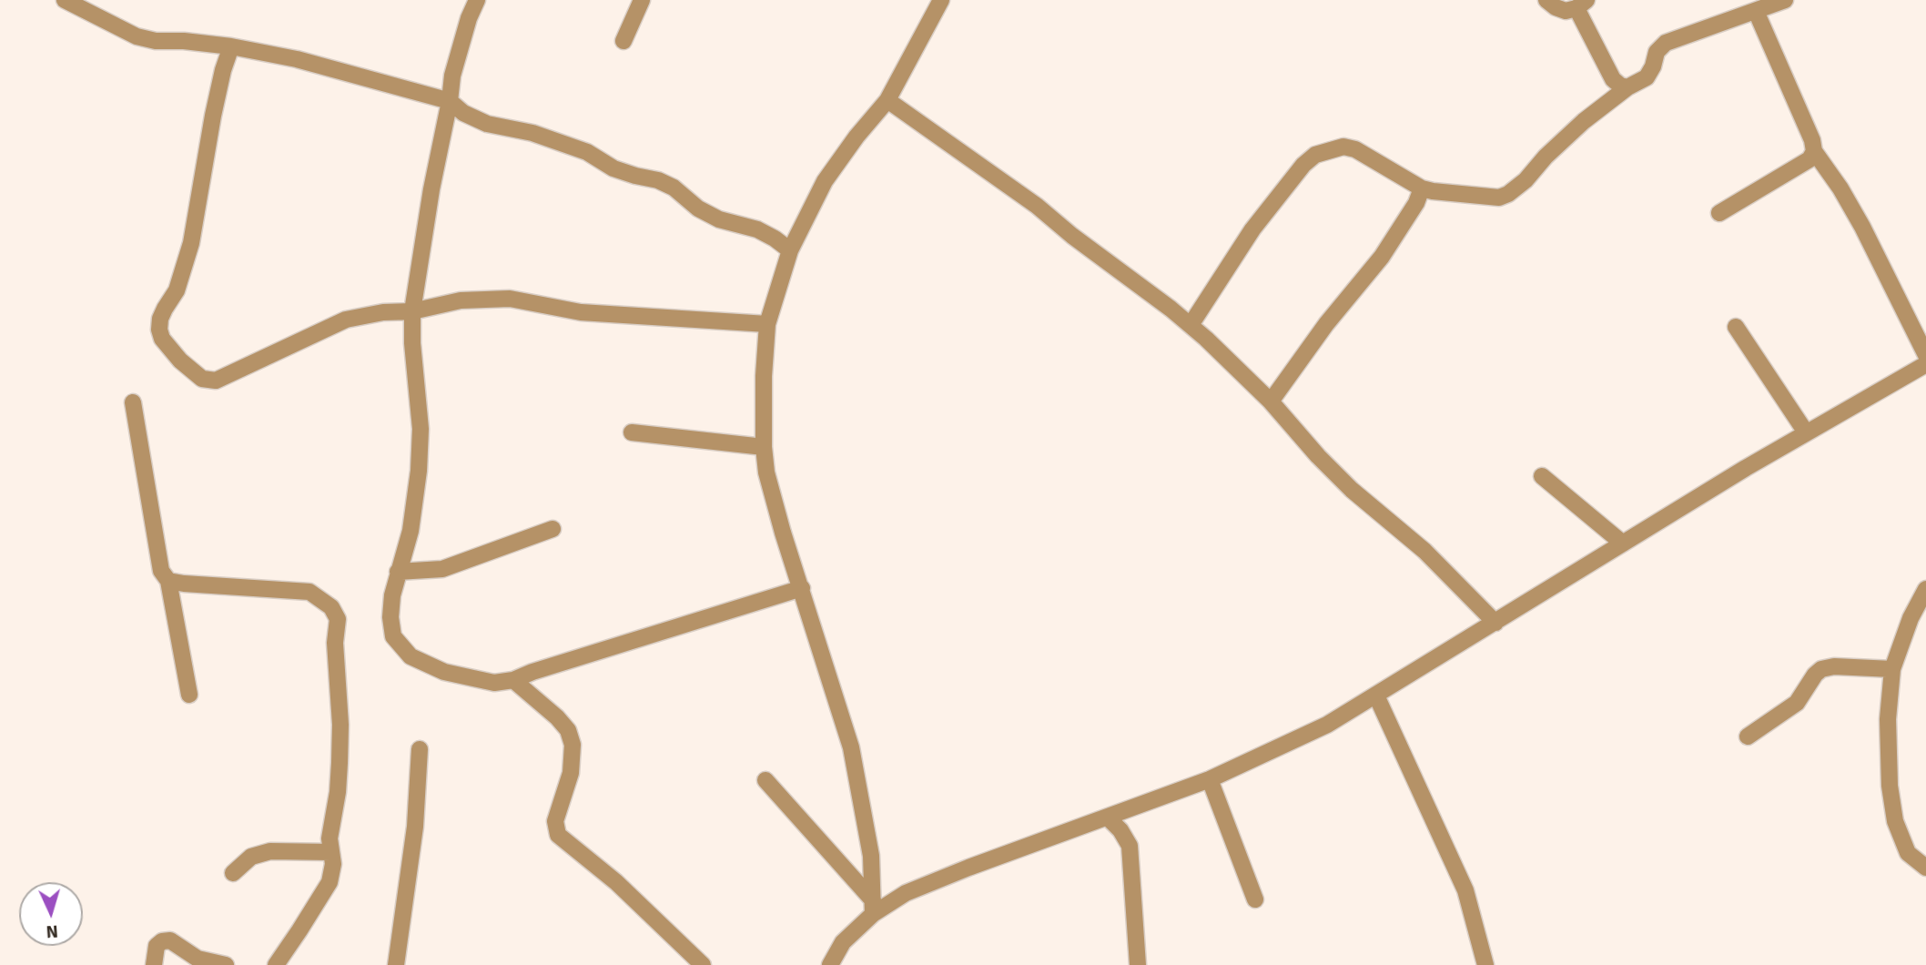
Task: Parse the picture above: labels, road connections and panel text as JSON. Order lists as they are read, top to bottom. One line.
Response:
{"north":"bottom"}
